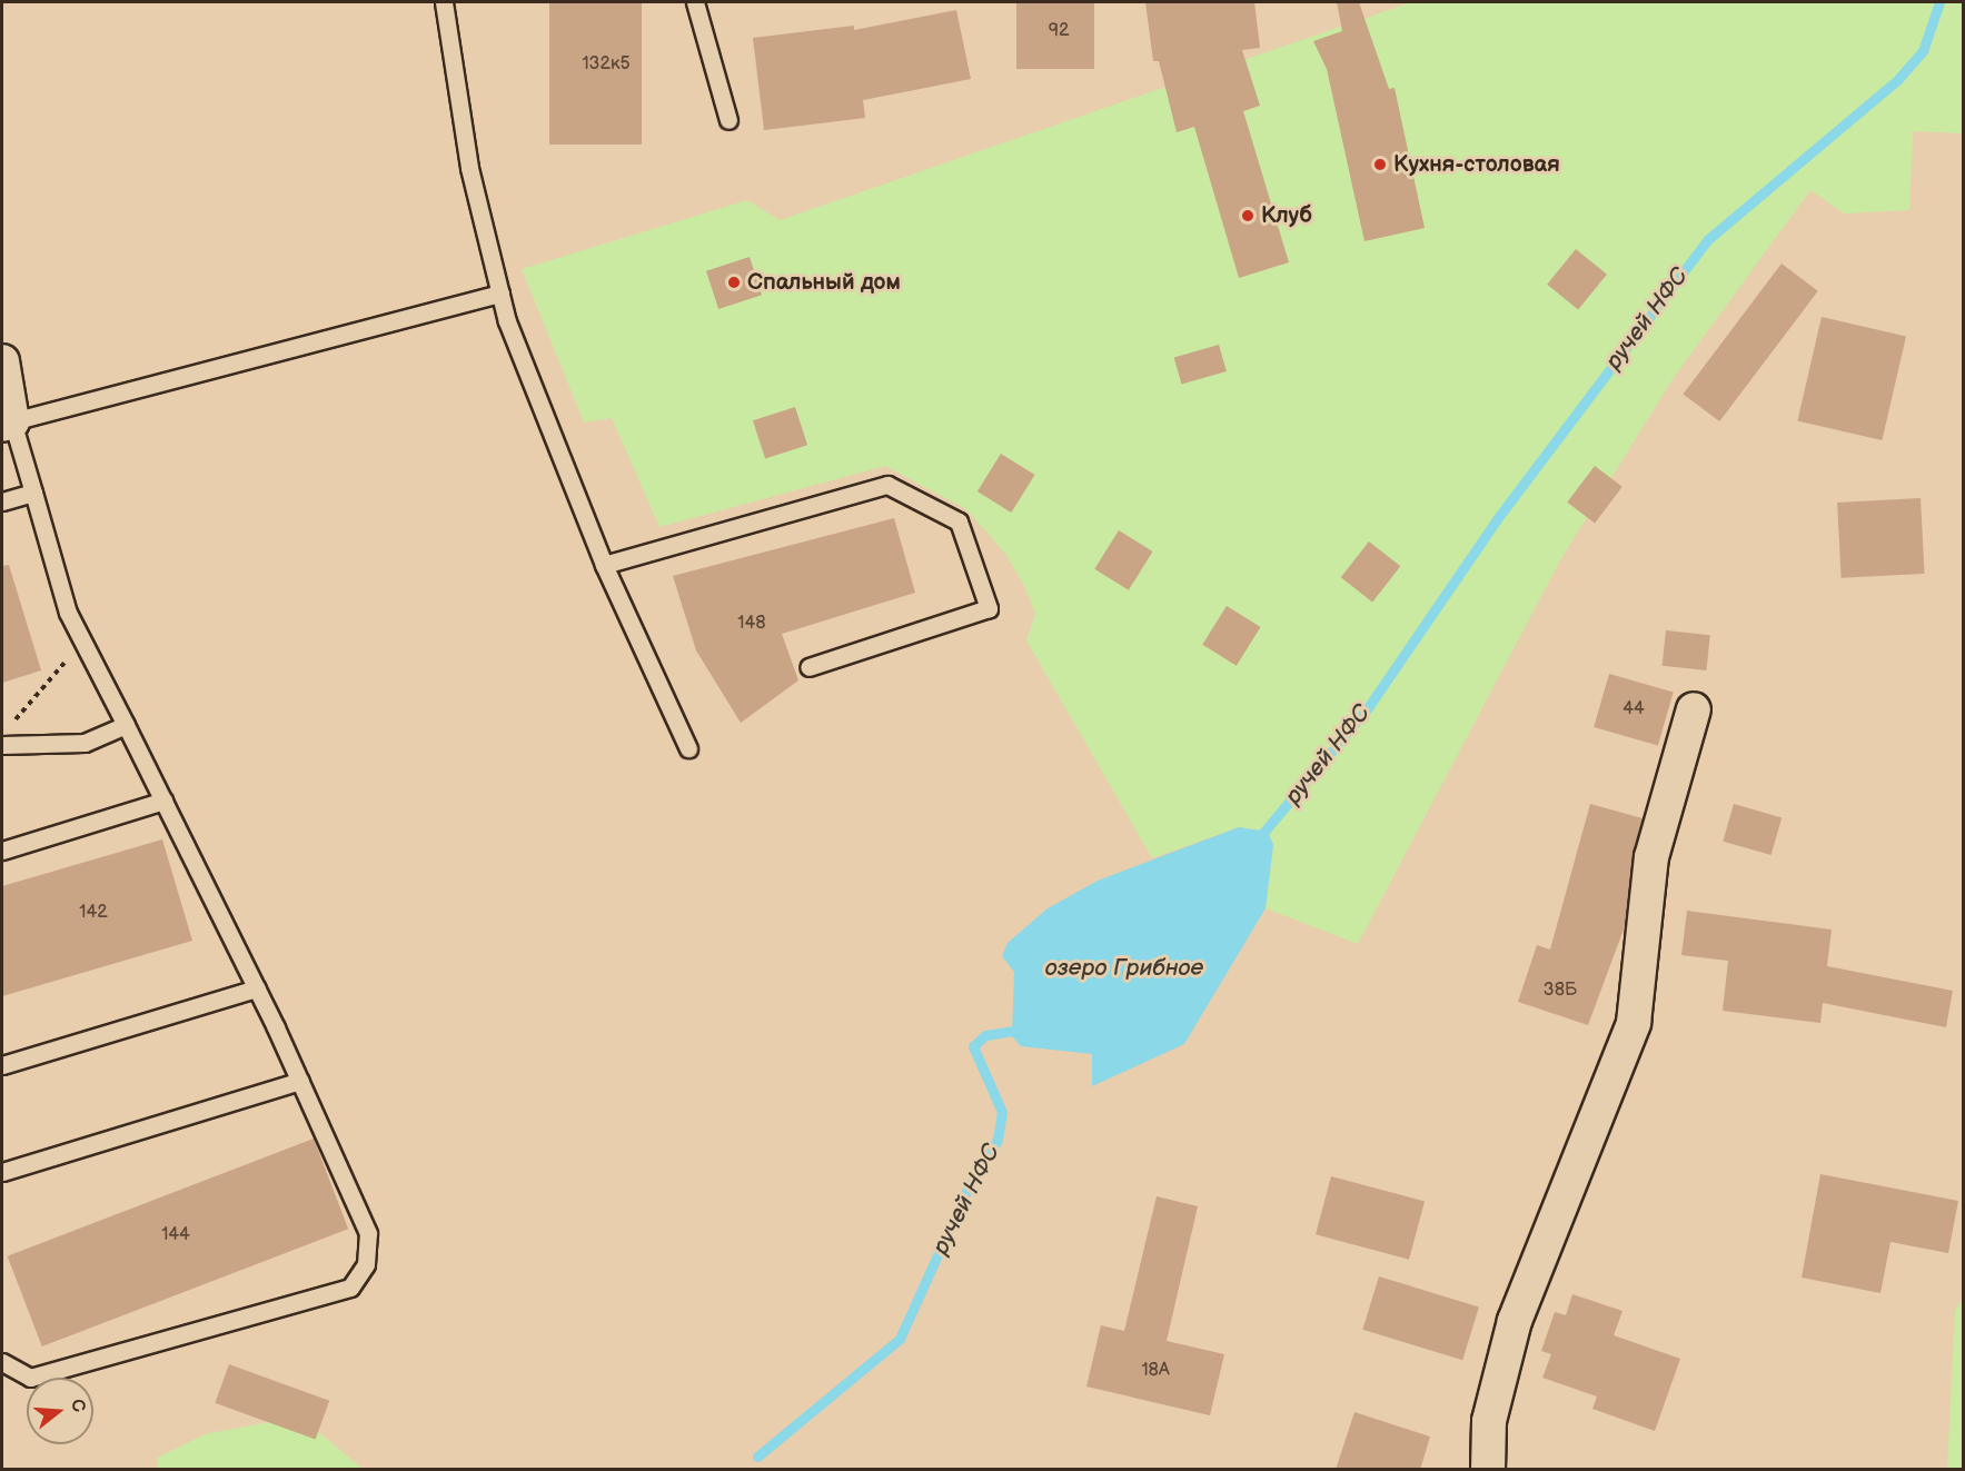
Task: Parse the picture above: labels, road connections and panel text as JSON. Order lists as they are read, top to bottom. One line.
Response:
{"water":["ручей НФС","озеро Грибное"],"places":["Кухня-столовая","Клуб","Спальный дом"],"house_numbers":["92","132к5","148","44","142","38Б","144","18А"],"north":"right"}
